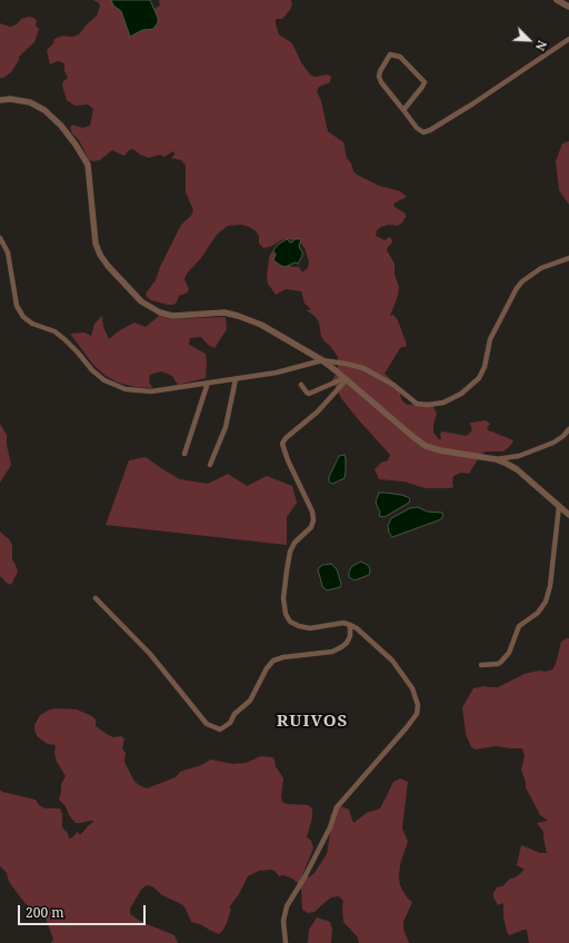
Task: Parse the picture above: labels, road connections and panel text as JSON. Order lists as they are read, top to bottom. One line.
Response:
{"districts":["RUIVOS"],"scale_bar":"200 m","north":"bottom right"}
